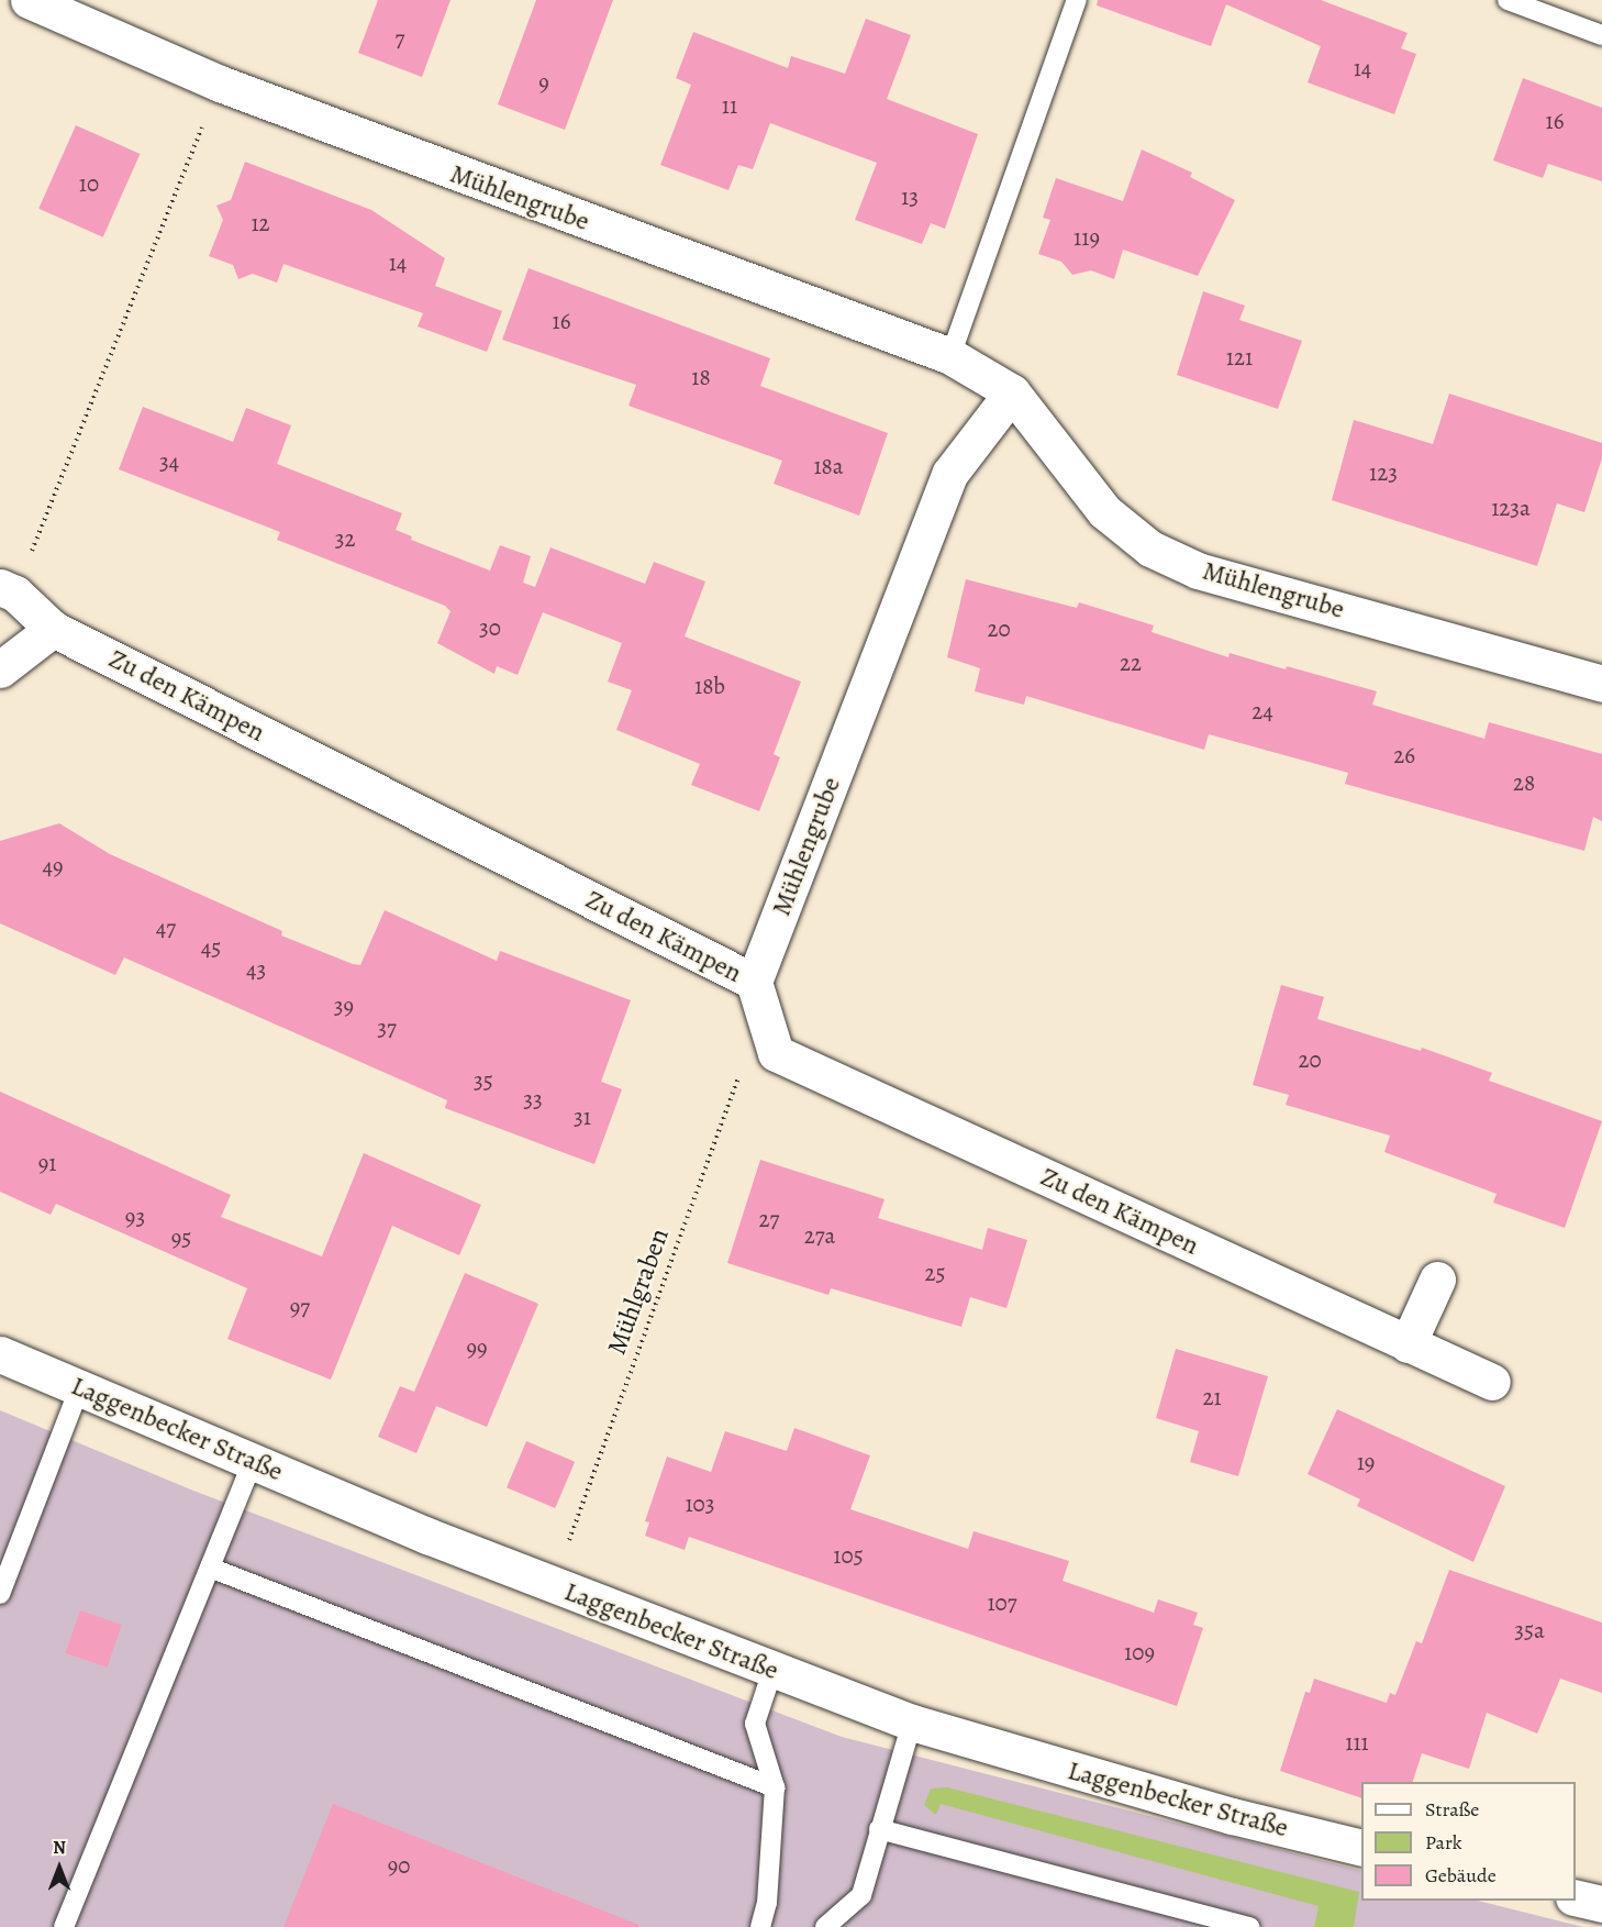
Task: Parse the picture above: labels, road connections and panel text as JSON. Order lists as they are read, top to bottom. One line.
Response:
{"streets":{"street":["Mühlengrube","Zu den Kämpen","Laggenbecker Straße"],"path":["Mühlgraben"]},"crossings":[["Mühlengrube","Zu den Kämpen"],["Mühlengrube","Mühlgraben"],["Zu den Kämpen","Mühlgraben"],["Mühlgraben","Laggenbecker Straße"]],"house_numbers":["7","14","9","11","16","10","13","12","119","14","16","121","18","34","18a","123","123a","32","30","20","22","18b","24","26","28","49","47","45","43","39","37","20","35","33","31","91","93","27","27a","95","25","97","99","21","19","103","105","107","35a","109","111","90"],"legend":["Straße","Park","Gebäude"],"north":"top"}
